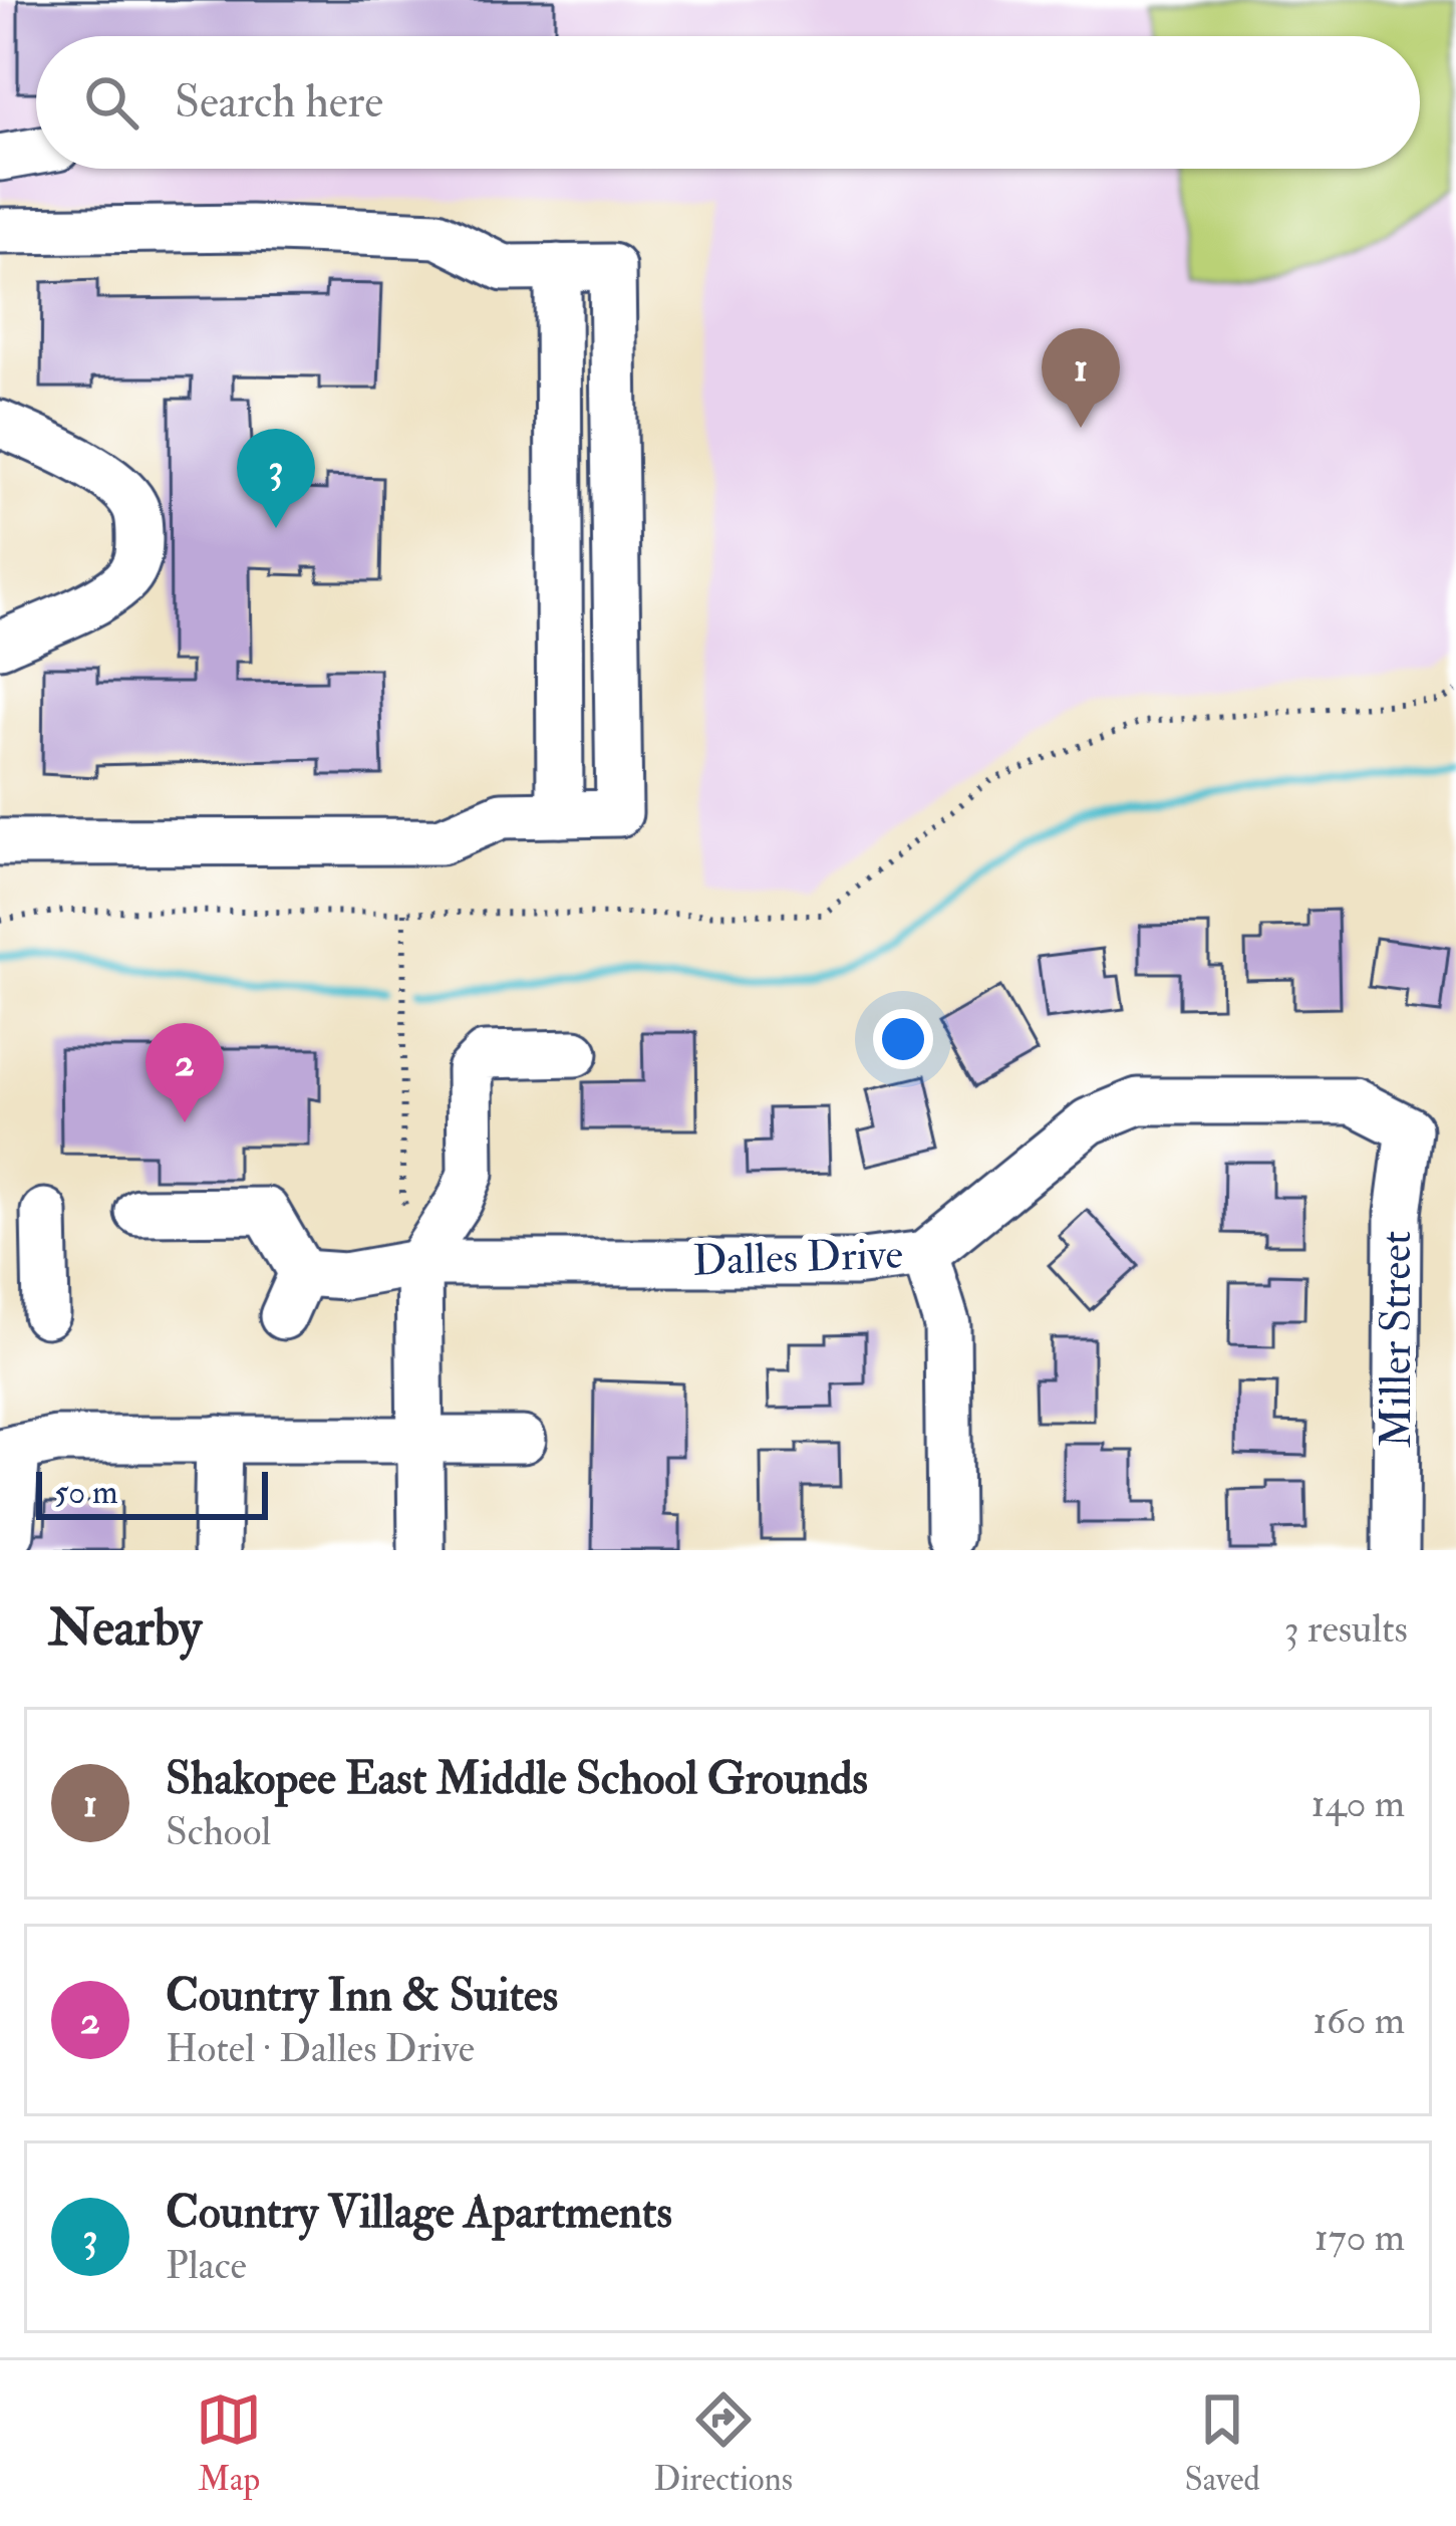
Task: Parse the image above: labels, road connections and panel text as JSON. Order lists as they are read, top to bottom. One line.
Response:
{"streets":{"street":["Dalles Drive","Miller Street"]},"crossings":[["Dalles Drive","Miller Street"]],"scale_bar":"50 m","page":{"search":"Search here","pins":["1","3","2"],"scale":"50 m","heading":["Nearby","3 results"],"list":[{"mark":"1","name":"Shakopee East Middle School Grounds","note":"School","value":"140 m"},{"mark":"2","name":"Country Inn & Suites","note":"Hotel · Dalles Drive","value":"160 m"},{"mark":"3","name":"Country Village Apartments","note":"Place","value":"170 m"}],"nav":["Map","Directions","Saved"]}}
